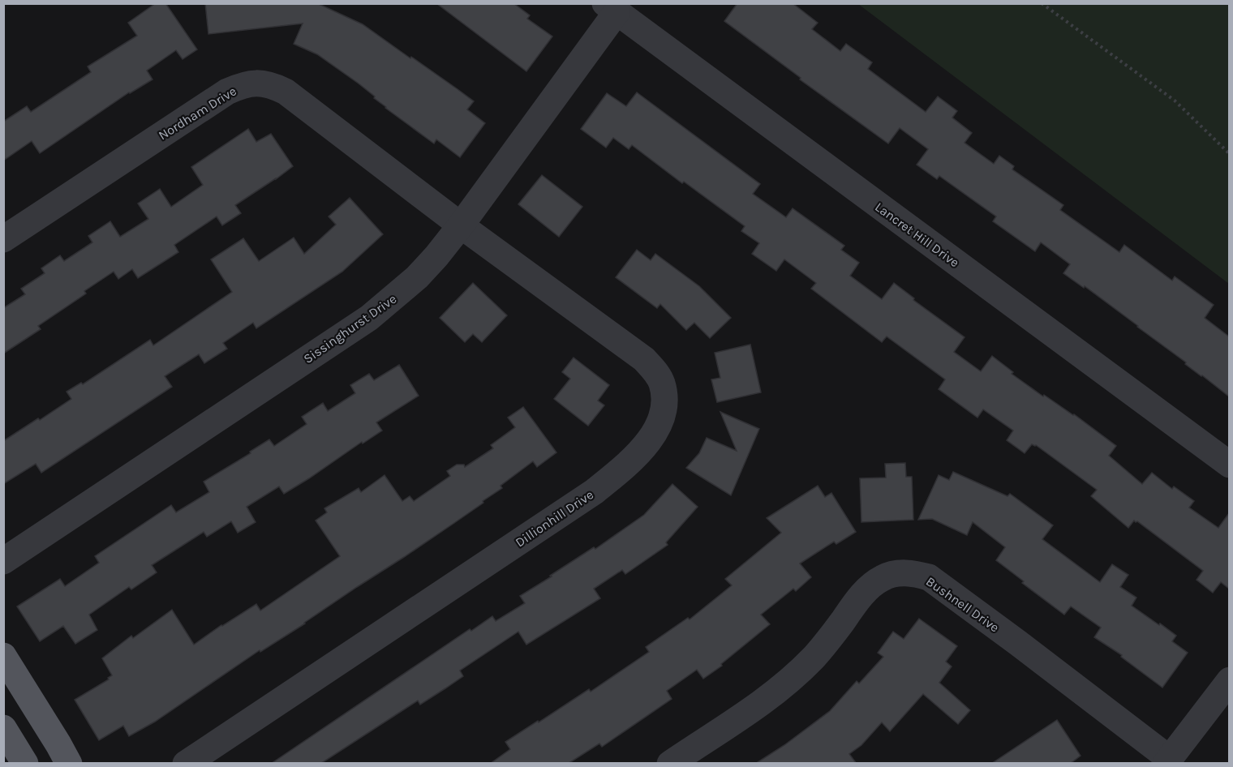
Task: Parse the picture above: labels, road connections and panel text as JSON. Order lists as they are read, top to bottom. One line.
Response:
{"streets":{"street":["Nordham Drive","Lancret Hill Drive","Sissinghurst Drive","Dillionhill Drive","Bushnell Drive"]},"crossings":[["Nordham Drive","Sissinghurst Drive"],["Nordham Drive","Dillionhill Drive"],["Lancret Hill Drive","Sissinghurst Drive"],["Sissinghurst Drive","Dillionhill Drive"]]}
